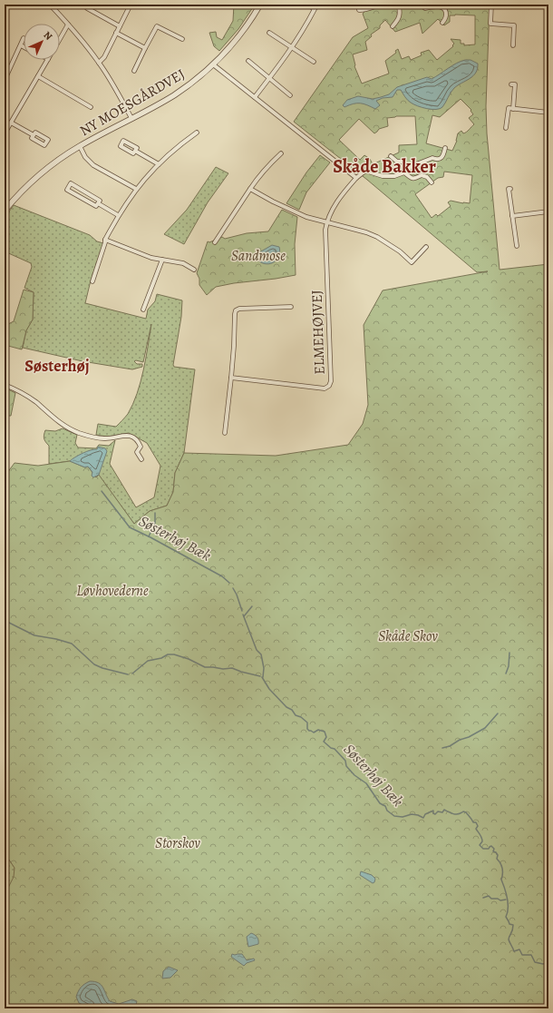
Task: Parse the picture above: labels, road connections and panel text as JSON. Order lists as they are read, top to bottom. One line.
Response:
{"streets":{"street":["NY MOESGÅRDVEJ","ELMEHØJVEJ"]},"districts":["Skåde Bakker","Søsterhøj"],"water":["Søsterhøj Bæk"],"parks":["Sandmose","Løvhovederne","Skåde Skov","Storskov"],"north":"top right"}
